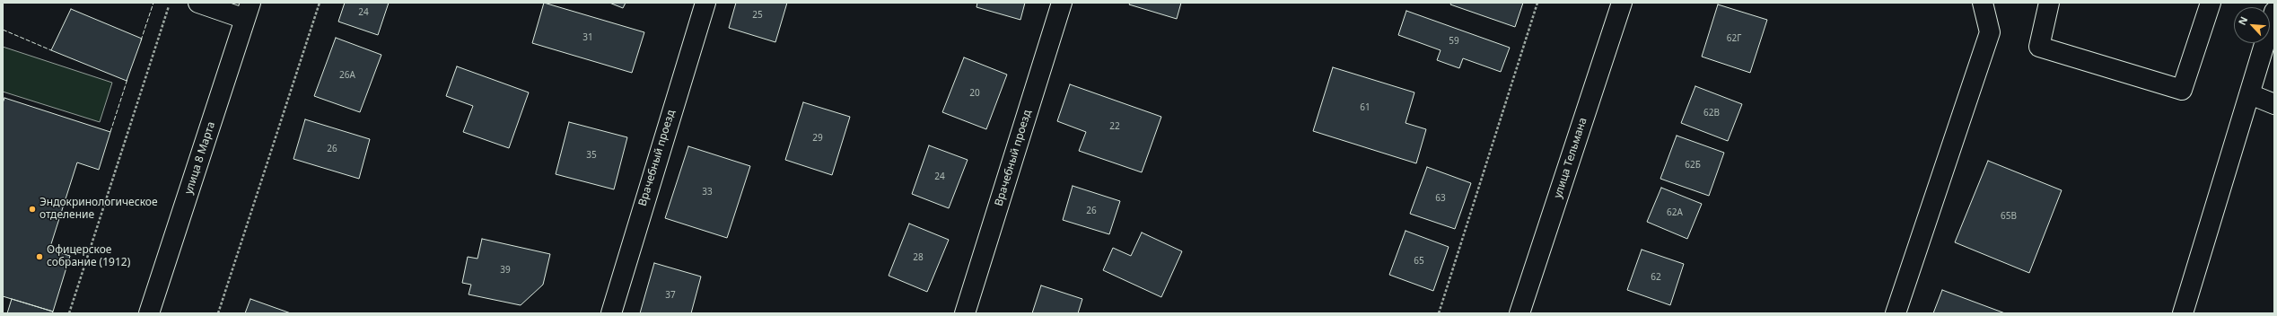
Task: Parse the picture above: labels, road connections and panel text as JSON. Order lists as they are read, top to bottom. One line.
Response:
{"streets":{"street":["улица 8 Марта","Врачебный проезд","улица Тельмана"]},"places":["Эндокринологическое отделение","Офицерское собрание (1912)"],"house_numbers":["24","25","31","62Г","59","26А","20","61","62В","22","29","26","35","62Б","24","33","63","26","62А","65В","28","65","39","62","37"],"north":"top left"}
